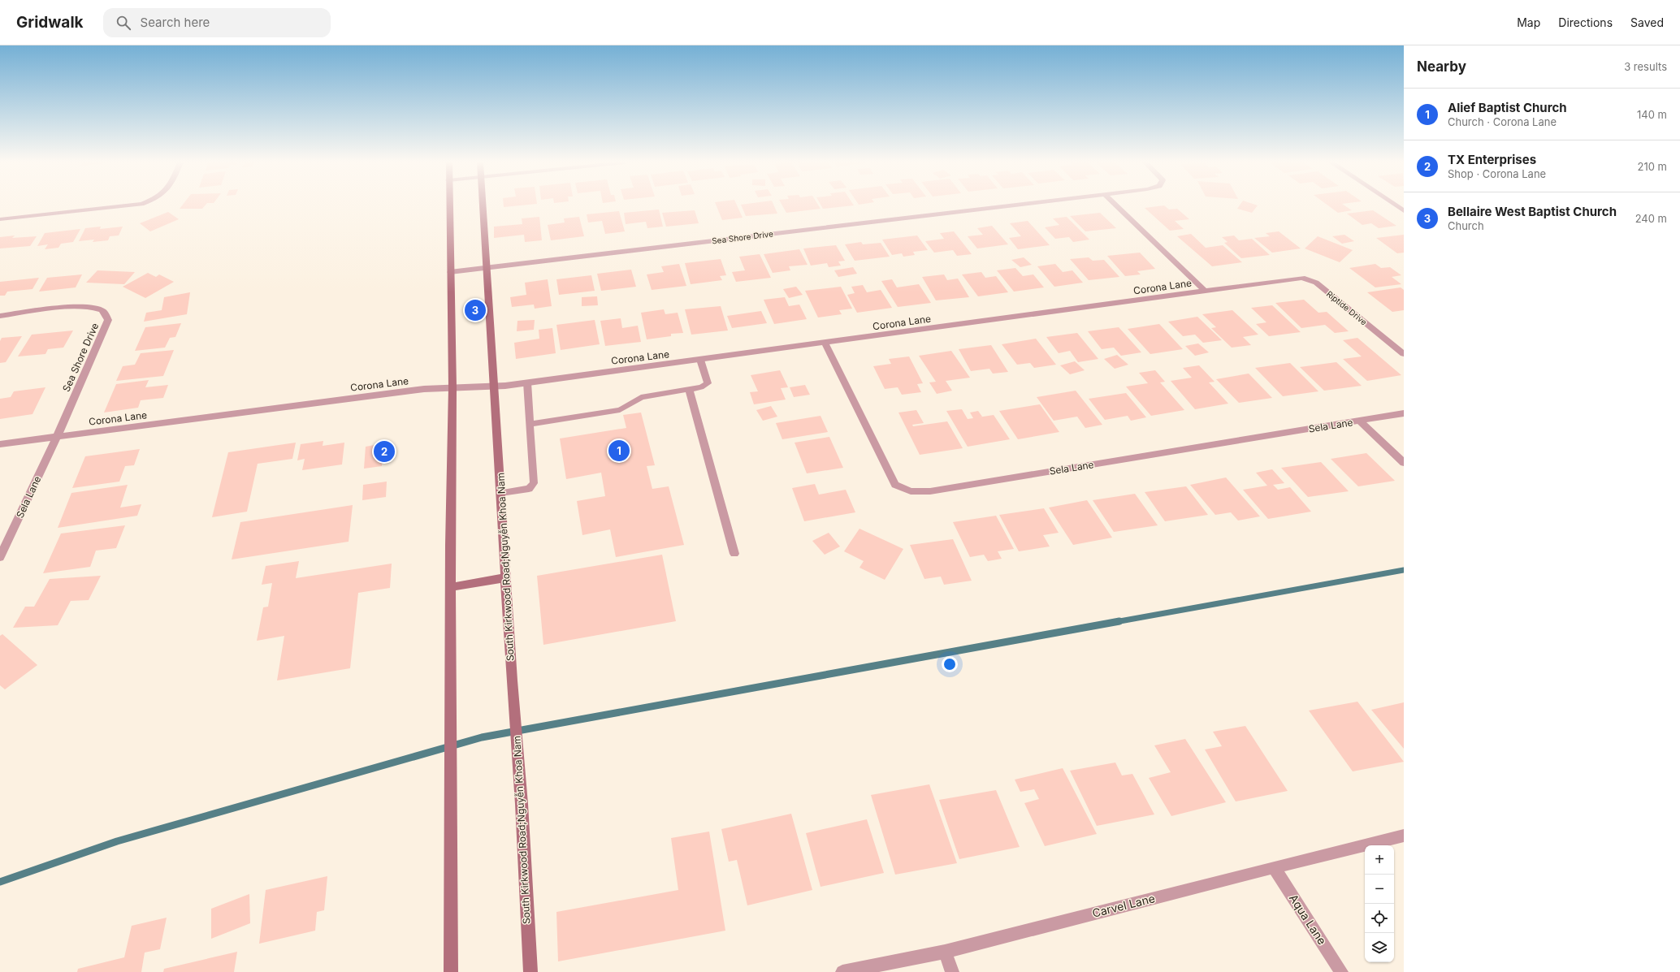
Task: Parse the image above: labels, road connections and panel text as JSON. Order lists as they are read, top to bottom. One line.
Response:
{"streets":{"main road":["South Kirkwood Road;Nguyễn Khoa Nam"],"street":["Sea Shore Drive","Corona Lane","Riptide Drive","Sela Lane","Carvel Lane","Aqua Lane"]},"crossings":[["Sea Shore Drive","Corona Lane"],["Sea Shore Drive","Sela Lane"],["Sea Shore Drive","South Kirkwood Road;Nguyễn Khoa Nam"],["Corona Lane","Riptide Drive"],["Corona Lane","Sela Lane"],["Corona Lane","South Kirkwood Road;Nguyễn Khoa Nam"],["Carvel Lane","Aqua Lane"]],"page":{"header":"Gridwalk","search":"Search here","nav":["Map","Directions","Saved"],"heading":["Nearby","3 results"],"list":[{"mark":"1","name":"Alief Baptist Church","note":"Church · Corona Lane","value":"140 m"},{"mark":"2","name":"TX Enterprises","note":"Shop · Corona Lane","value":"210 m"},{"mark":"3","name":"Bellaire West Baptist Church","note":"Church","value":"240 m"}],"pins":["3","1","2"],"map_buttons":["+","−"]}}
